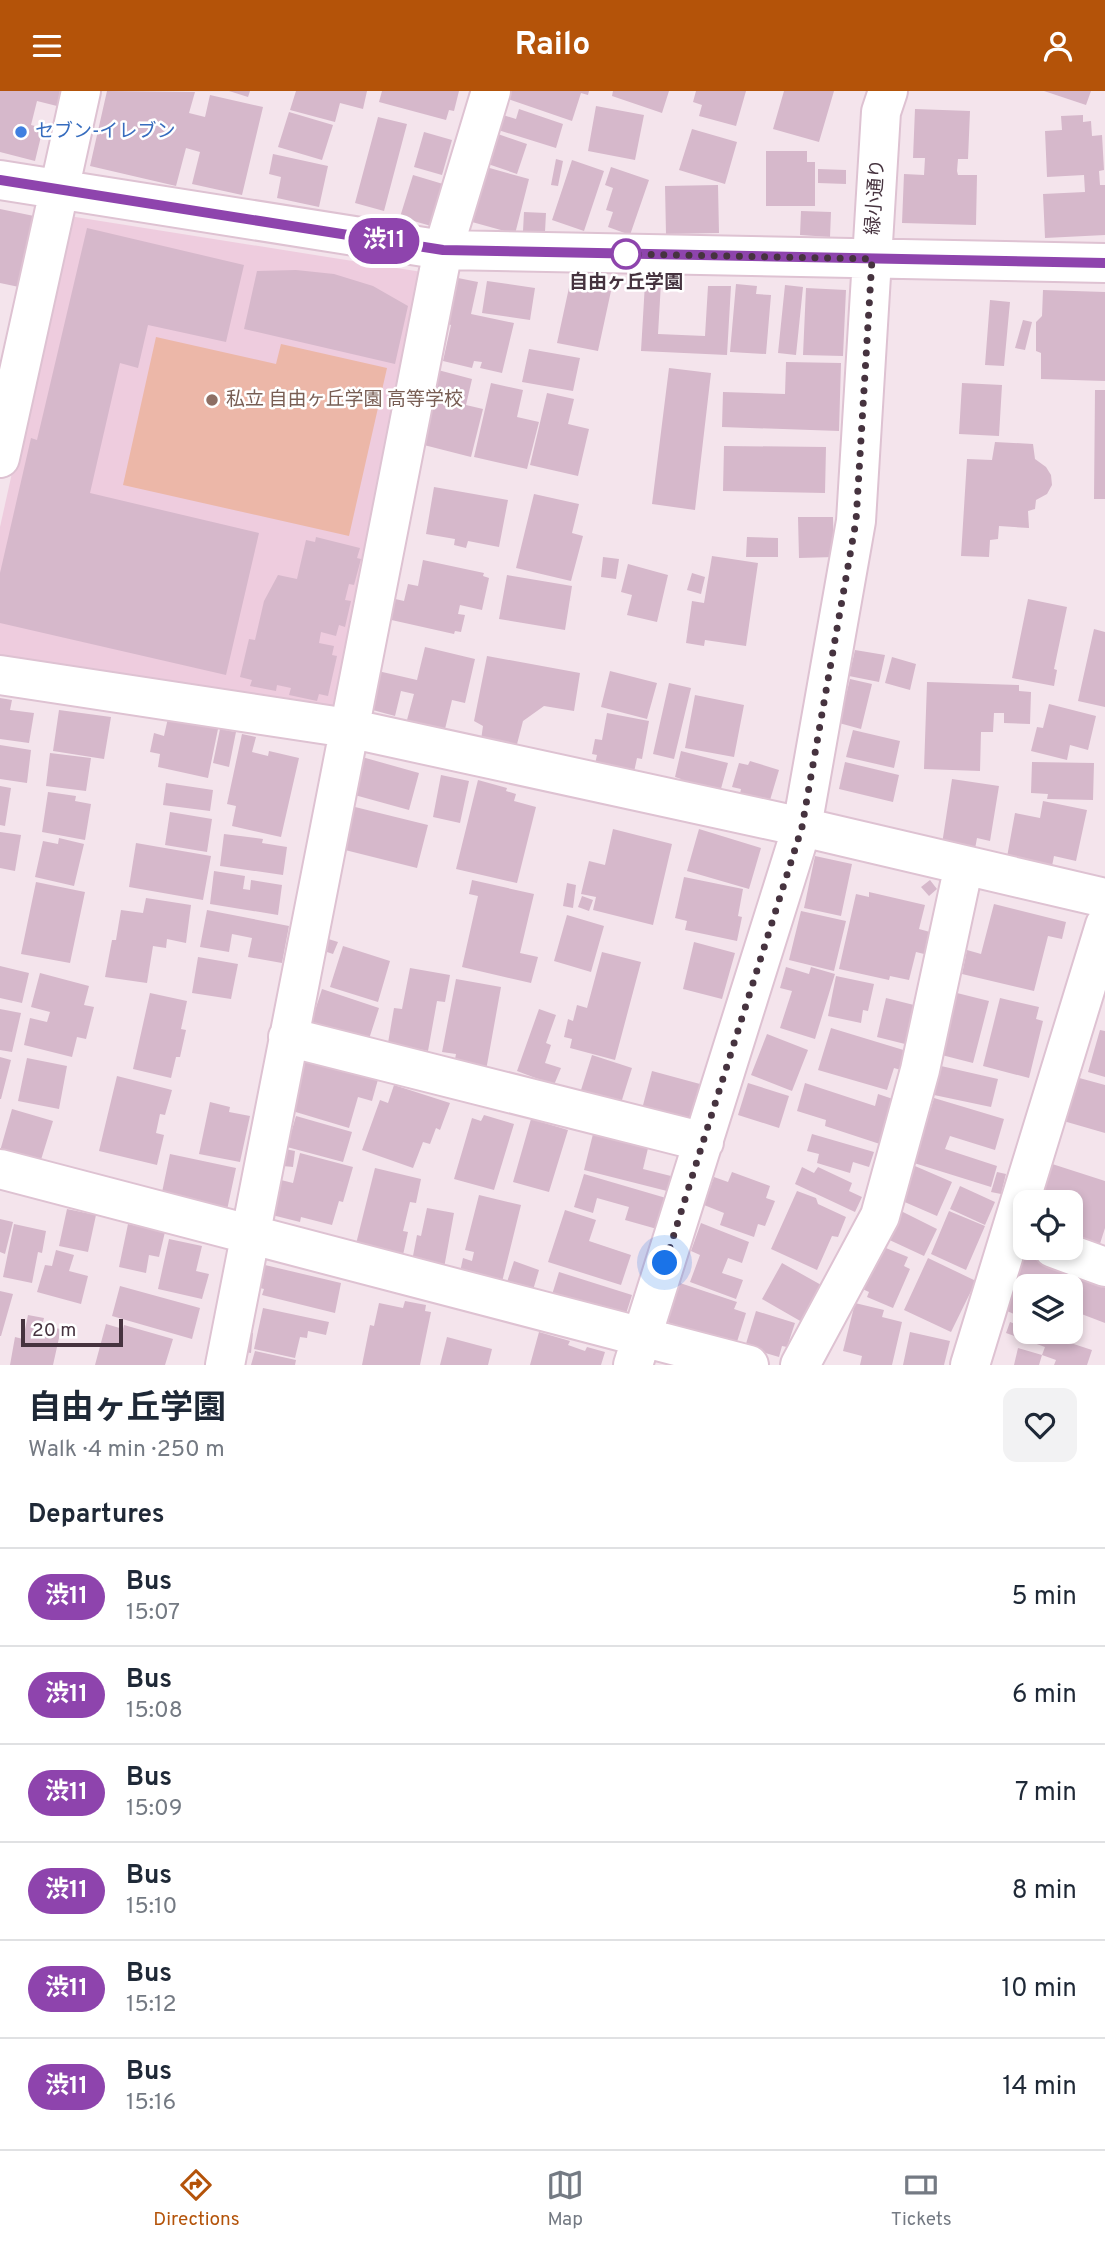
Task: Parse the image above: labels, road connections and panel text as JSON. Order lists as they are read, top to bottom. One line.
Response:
{"streets":{"street":["緑小通り"]},"places":["セブン-イレブン","自由ヶ丘学園","私立 自由ヶ丘学園 高等学校"],"lines":["bus line 渋11"],"scale_bar":"20 m","page":{"header":"Railo","on_map":"渋11","scale":"20 m","heading":[["自由ヶ丘学園","Walk · 4 min · 250 m"],"Departures"],"list":[{"mark":"渋11","name":"Bus","note":"15:07","value":"5 min"},{"mark":"渋11","name":"Bus","note":"15:08","value":"6 min"},{"mark":"渋11","name":"Bus","note":"15:09","value":"7 min"},{"mark":"渋11","name":"Bus","note":"15:10","value":"8 min"},{"mark":"渋11","name":"Bus","note":"15:12","value":"10 min"},{"mark":"渋11","name":"Bus","note":"15:16","value":"14 min"}],"tabs":["Directions","Map","Tickets"]}}
